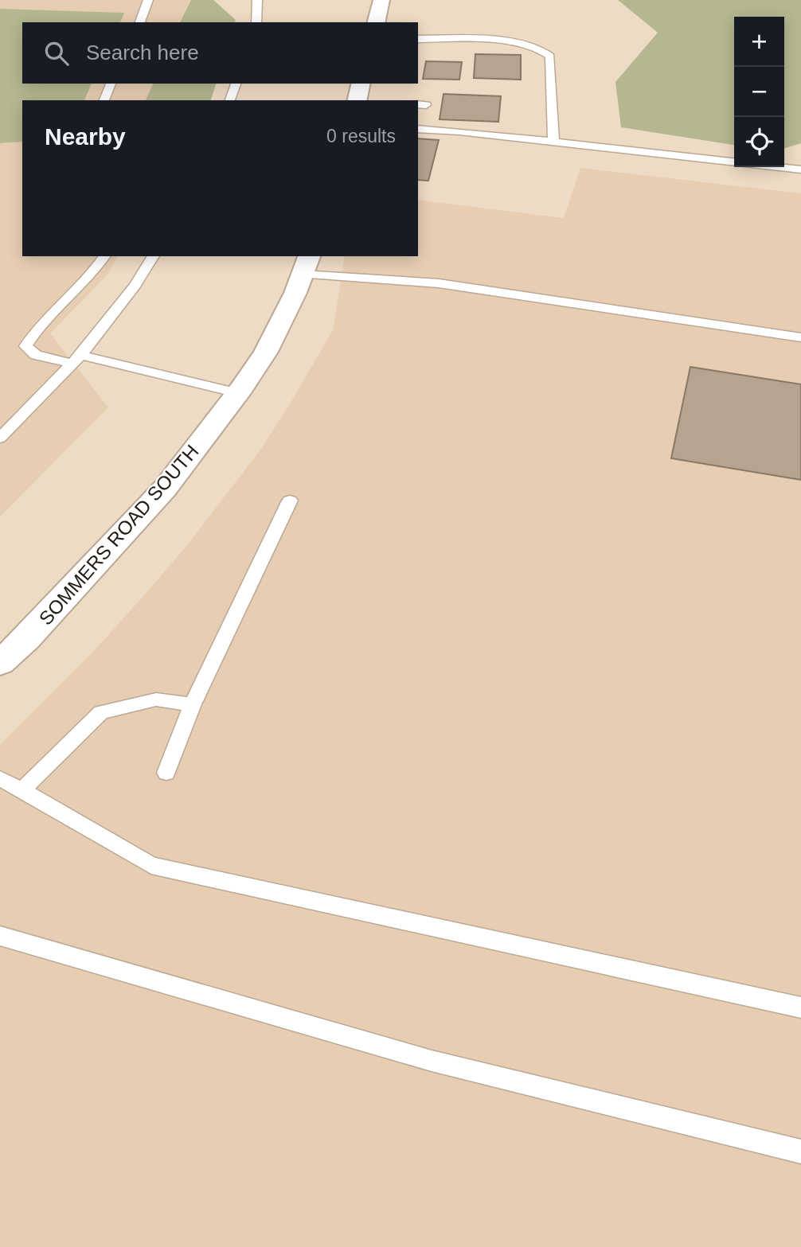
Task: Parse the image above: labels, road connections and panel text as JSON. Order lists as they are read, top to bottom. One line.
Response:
{"streets":{"street":["SOMMERS ROAD SOUTH"]},"page":{"map_buttons":["+","−"],"search":"Search here","heading":["Nearby","0 results"]}}
